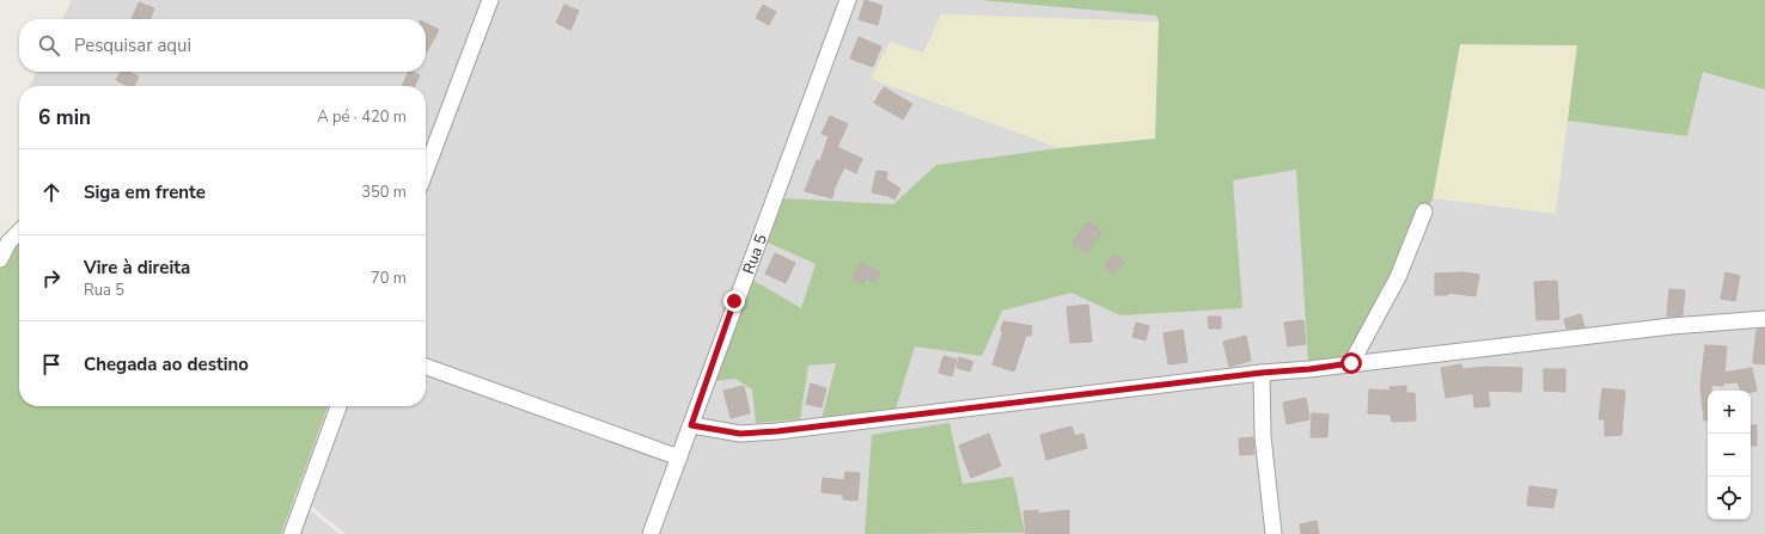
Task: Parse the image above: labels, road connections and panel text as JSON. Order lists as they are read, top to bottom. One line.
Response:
{"streets":{"street":["Rua 5"]},"page":{"search":"Pesquisar aqui","heading":["6 min","A pé · 420 m"],"list":[["Siga em frente","350 m"],["Vire à direita","Rua 5","70 m"],"Chegada ao destino"],"map_buttons":["+","−"]}}
